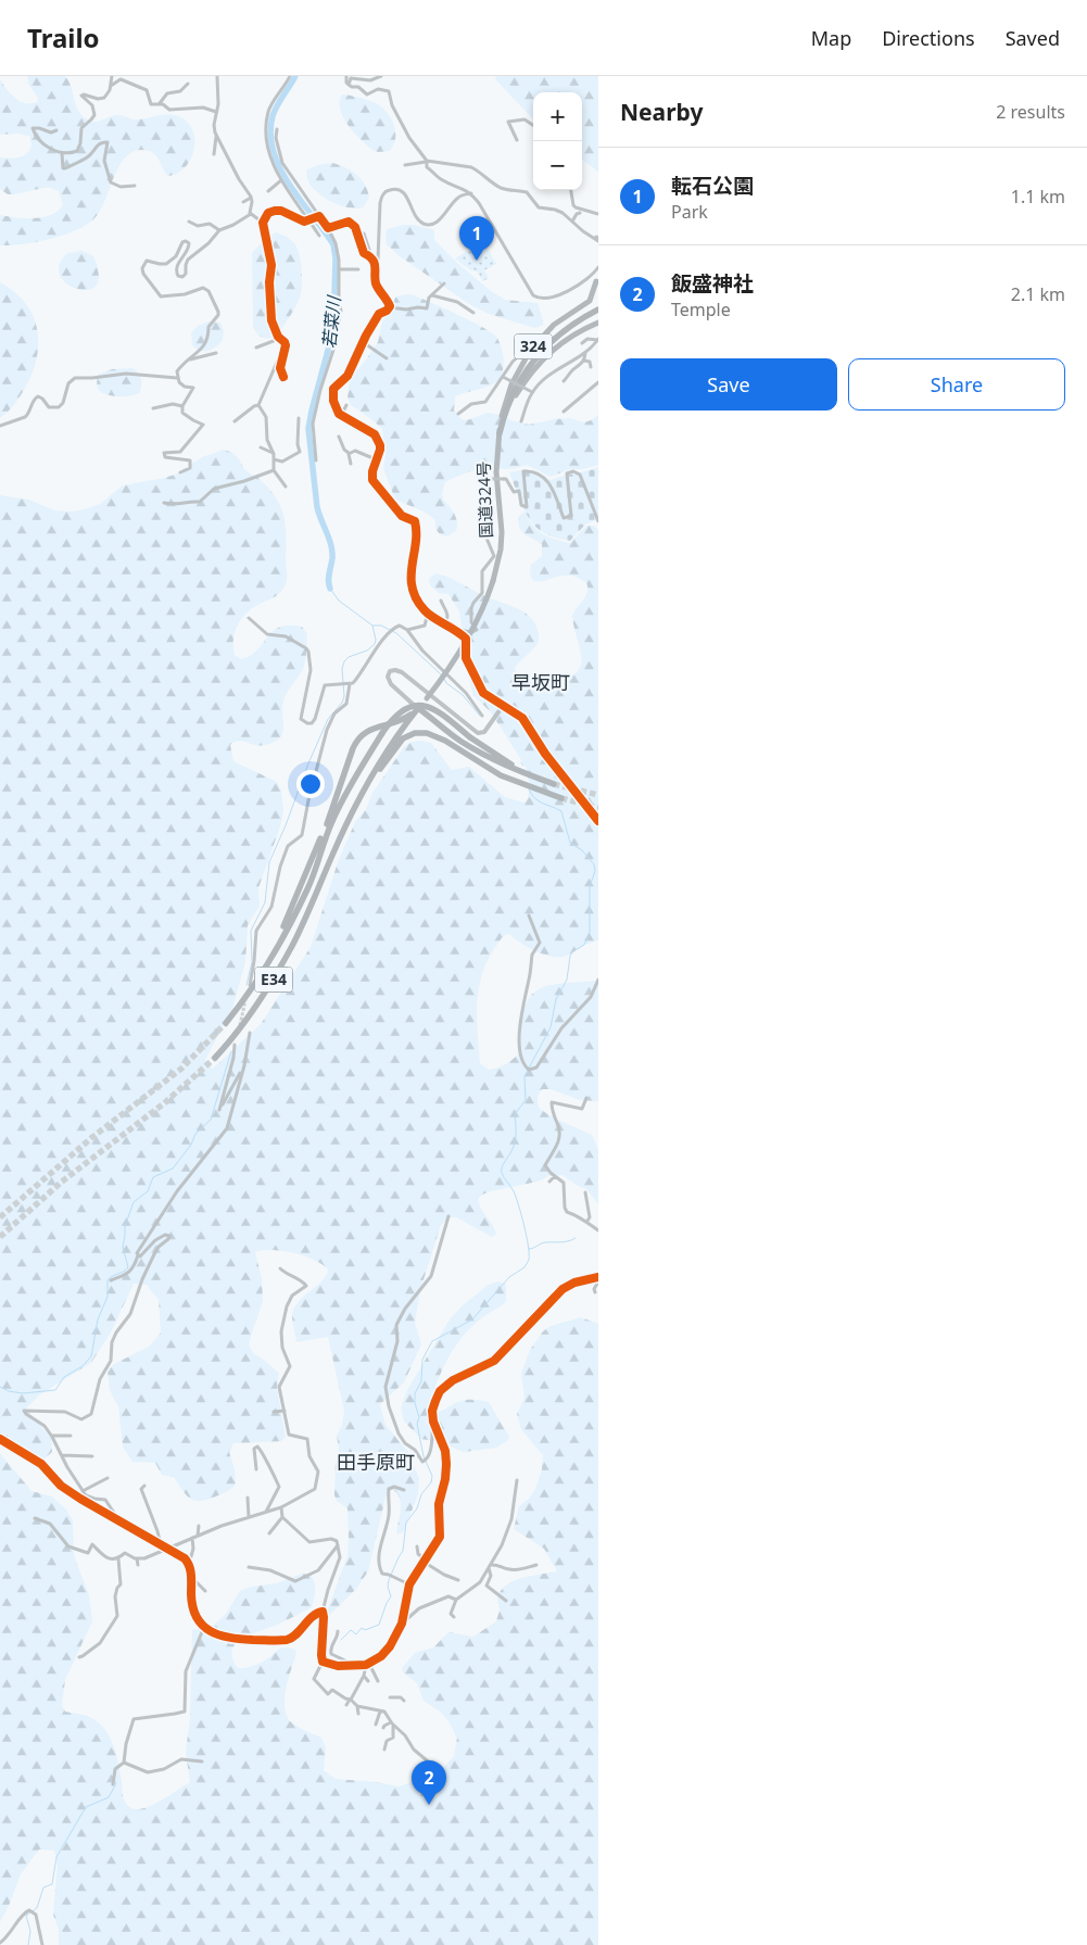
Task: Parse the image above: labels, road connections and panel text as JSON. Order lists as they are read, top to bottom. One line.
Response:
{"streets":{"highway":["324","国道324号","E34"]},"crossings":[["324","国道324号"]],"districts":["早坂町","田手原町"],"water":["若菜川"],"page":{"header":"Trailo","nav":["Map","Directions","Saved"],"heading":["Nearby","2 results"],"map_buttons":["+","−"],"list":[{"mark":"1","name":"転石公園","note":"Park","value":"1.1 km"},{"mark":"2","name":"飯盛神社","note":"Temple","value":"2.1 km"}],"pins":["1","2"],"buttons":["Save","Share"]}}
